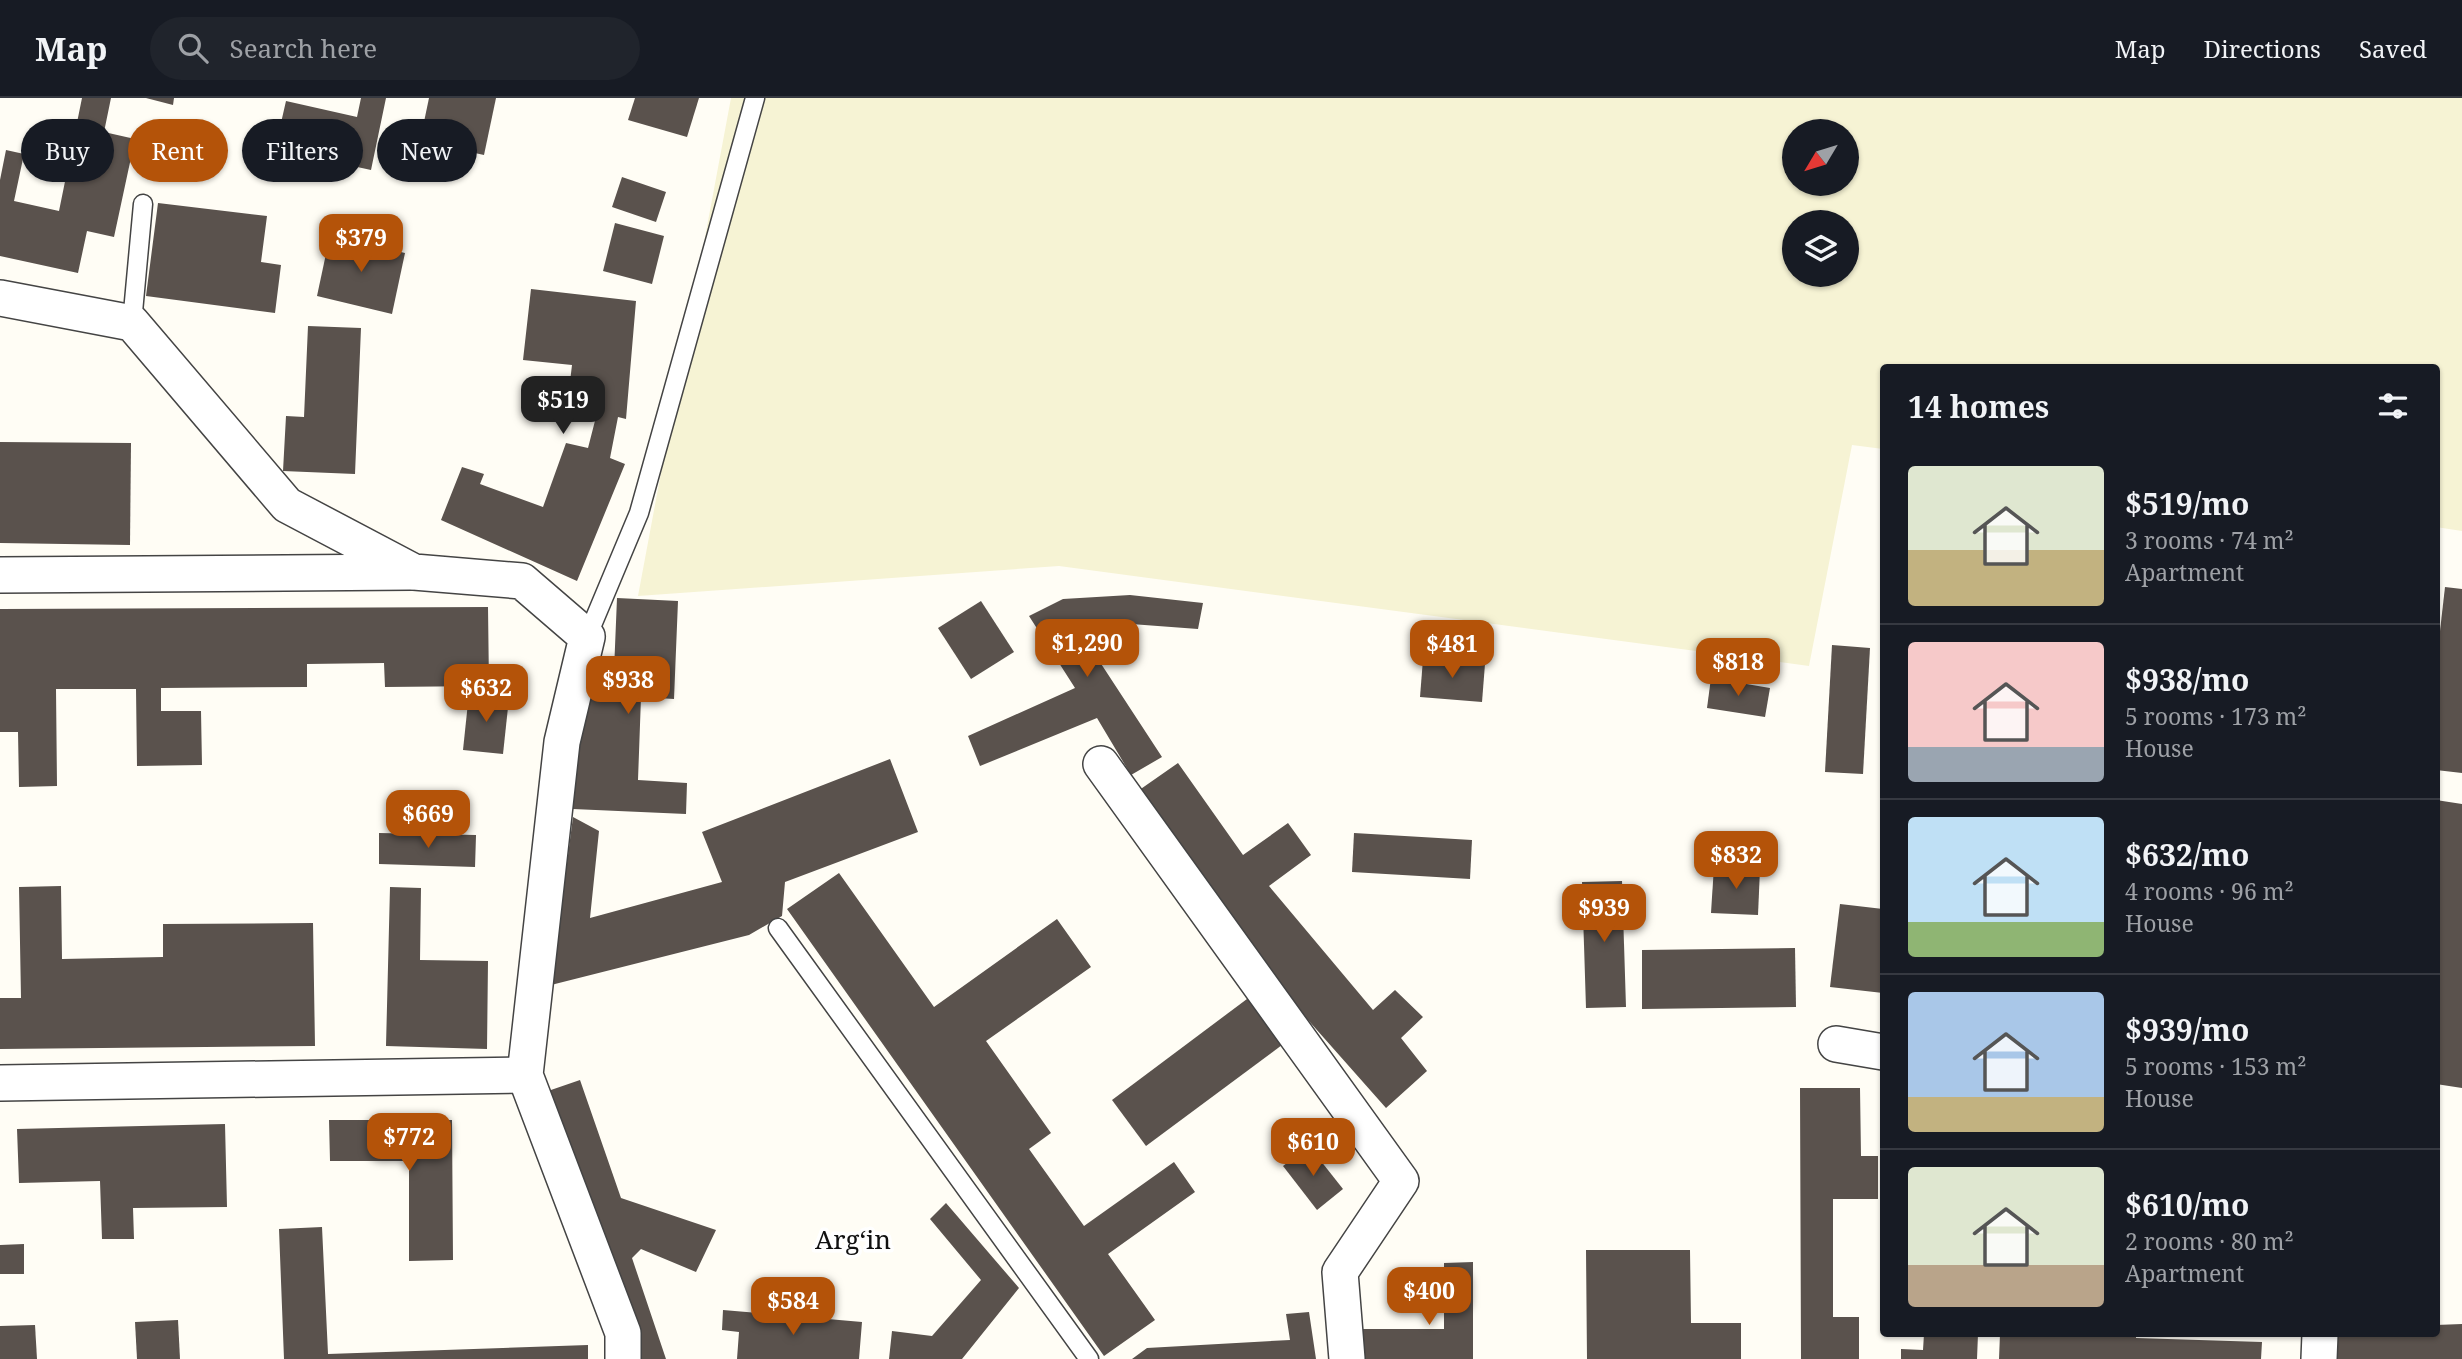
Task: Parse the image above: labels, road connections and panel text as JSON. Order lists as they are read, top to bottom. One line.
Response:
{"districts":["Argʻin"],"north":"bottom left","page":{"header":"Map","search":"Search here","nav":["Map","Directions","Saved"],"chip":["Buy","Rent","Filters","New"],"price":["$379","$519","$1,290","$481","$818","$938","$632","$669","$832","$939","$772","$610","$400","$584"],"heading":"14 homes","list":[{"name":"$519/mo","note":"3 rooms · 74 m² · Apartment"},{"name":"$938/mo","note":"5 rooms · 173 m² · House"},{"name":"$632/mo","note":"4 rooms · 96 m² · House"},{"name":"$939/mo","note":"5 rooms · 153 m² · House"},{"name":"$610/mo","note":"2 rooms · 80 m² · Apartment"}]}}
